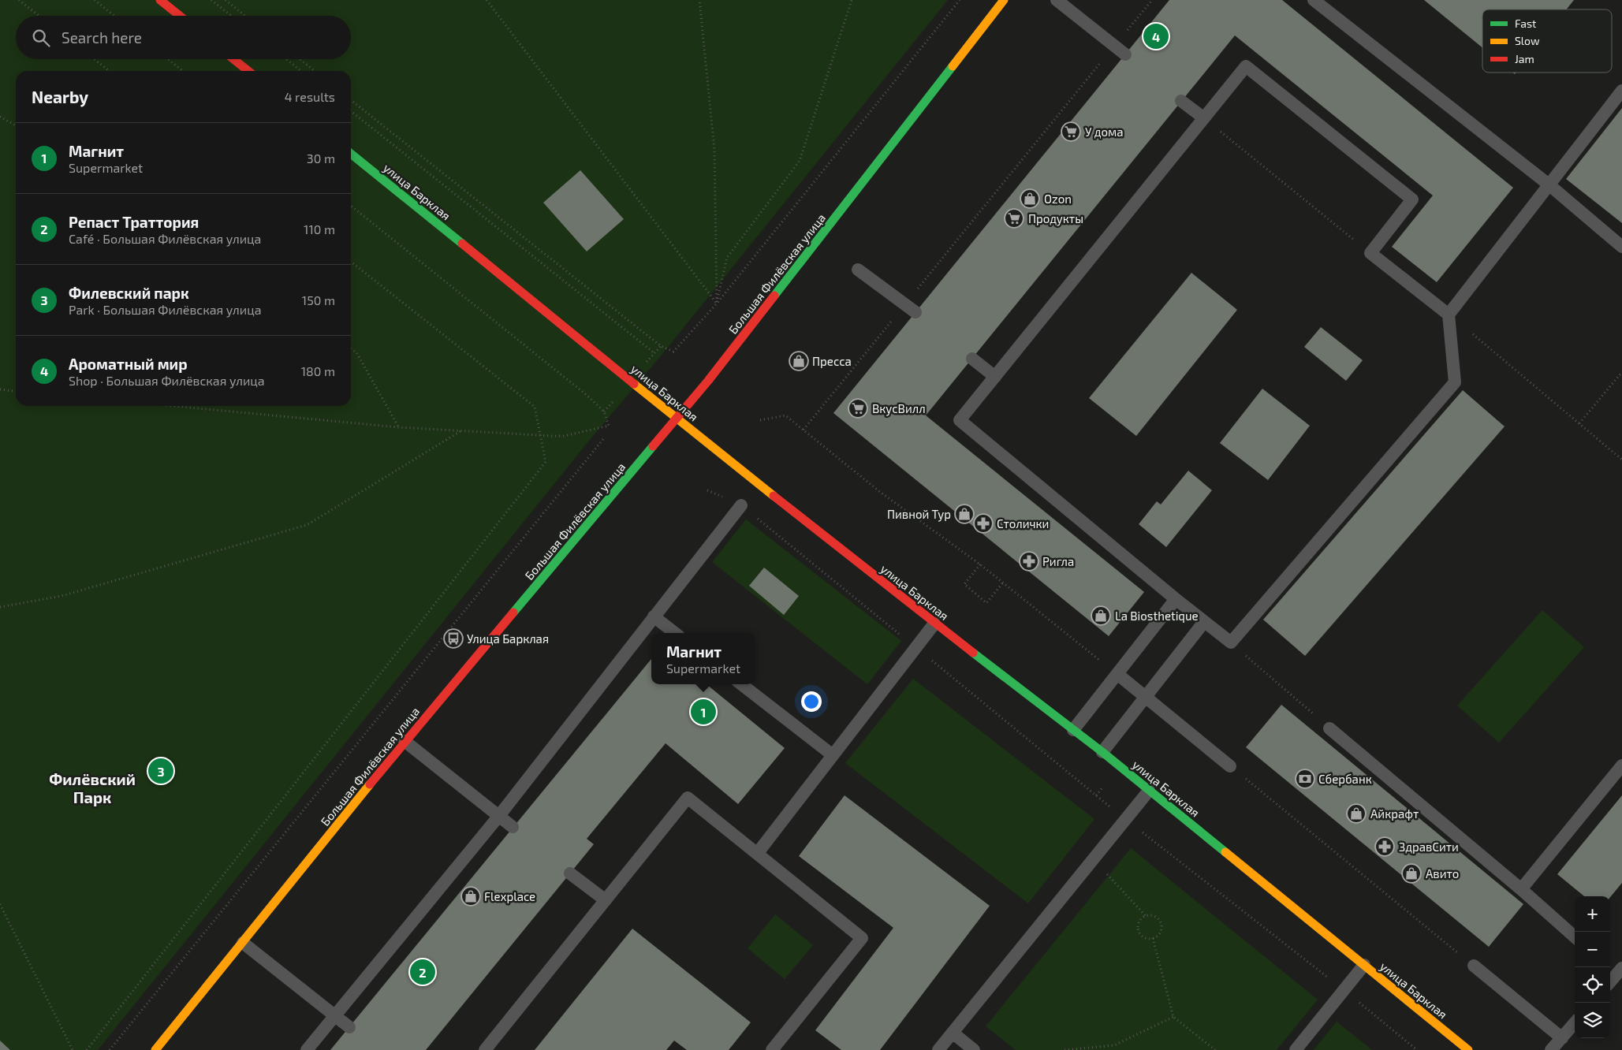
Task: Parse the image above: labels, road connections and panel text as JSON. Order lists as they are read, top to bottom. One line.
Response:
{"streets":{"main road":["улица Барклая","Большая Филёвская улица"]},"crossings":[["улица Барклая","Большая Филёвская улица"]],"districts":["Филёвский Парк"],"places":{"supermarket":["У дома","Продукты","ВкусВилл"],"shop":["Ozon","Пресса","Пивной Тур","La Biosthetique","Айкрафт","Авито","Flexplace"],"pharmacy":["Столички","Ригла","ЗдравСити"],"bus stop":["Улица Барклая"],"bank":["Сбербанк"]},"legend":["Fast","Slow","Jam"],"page":{"search":"Search here","pins":["4","1","3","2"],"heading":["Nearby","4 results"],"list":[{"mark":"1","name":"Магнит","note":"Supermarket","value":"30 m"},{"mark":"2","name":"Репаст Траттория","note":"Café · Большая Филёвская улица","value":"110 m"},{"mark":"3","name":"Филевский парк","note":"Park · Большая Филёвская улица","value":"150 m"},{"mark":"4","name":"Ароматный мир","note":"Shop · Большая Филёвская улица","value":"180 m"}],"popup":["Магнит","Supermarket"],"map_buttons":["+","−"]}}
